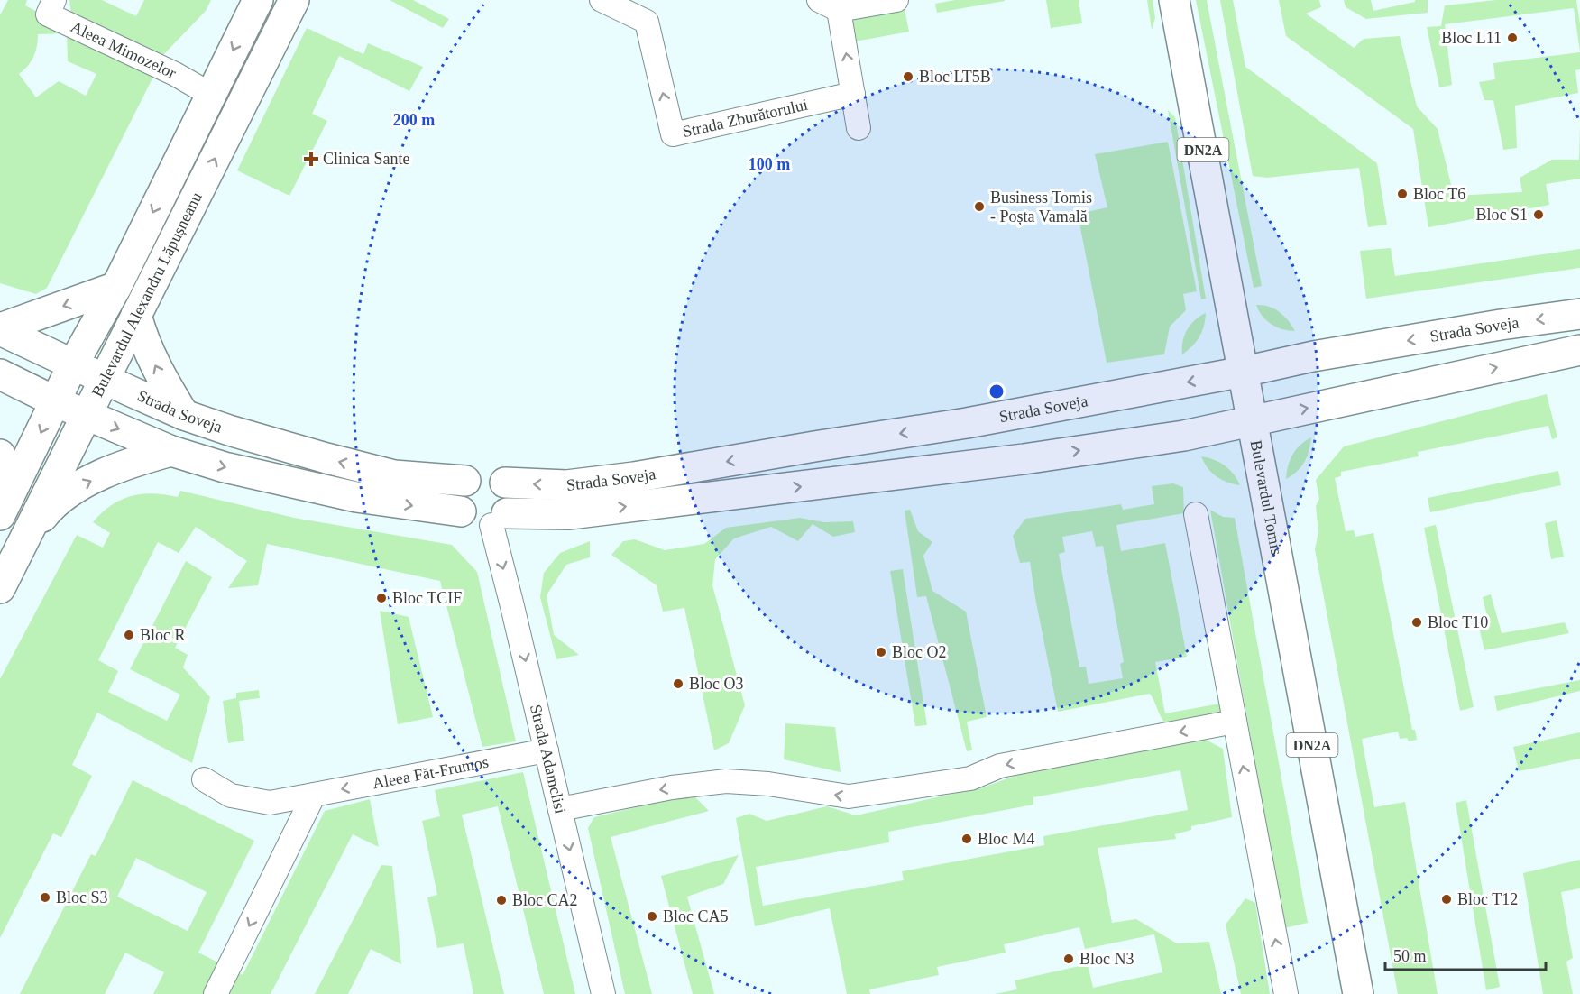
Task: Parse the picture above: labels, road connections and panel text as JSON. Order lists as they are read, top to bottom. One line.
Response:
{"streets":{"main road":["DN2A","Bulevardul Alexandru Lăpușneanu","Strada Soveja","Bulevardul Tomis"],"street":["Aleea Mimozelor","Strada Zburătorului","Strada Adamclisi","Aleea Făt-Frumos"]},"crossings":[["Aleea Mimozelor","Bulevardul Alexandru Lăpușneanu"],["Bulevardul Alexandru Lăpușneanu","Strada Soveja"],["Strada Soveja","Bulevardul Tomis"],["Strada Soveja","Strada Adamclisi"],["Strada Adamclisi","Aleea Făt-Frumos"]],"one_way":["Strada Adamclisi","Aleea Făt-Frumos"],"places":{"other":["Bloc L11","Bloc LT5B","Bloc T6","Business Tomis - Poșta Vamală","Bloc S1","Bloc TCIF","Bloc T10","Bloc R","Bloc O2","Bloc O3","Bloc M4","Bloc S3","Bloc T12","Bloc CA2","Bloc CA5","Bloc N3"],"health":["Clinica Sante"]},"scale_bar":"50 m","rings":["200 m","100 m"]}
